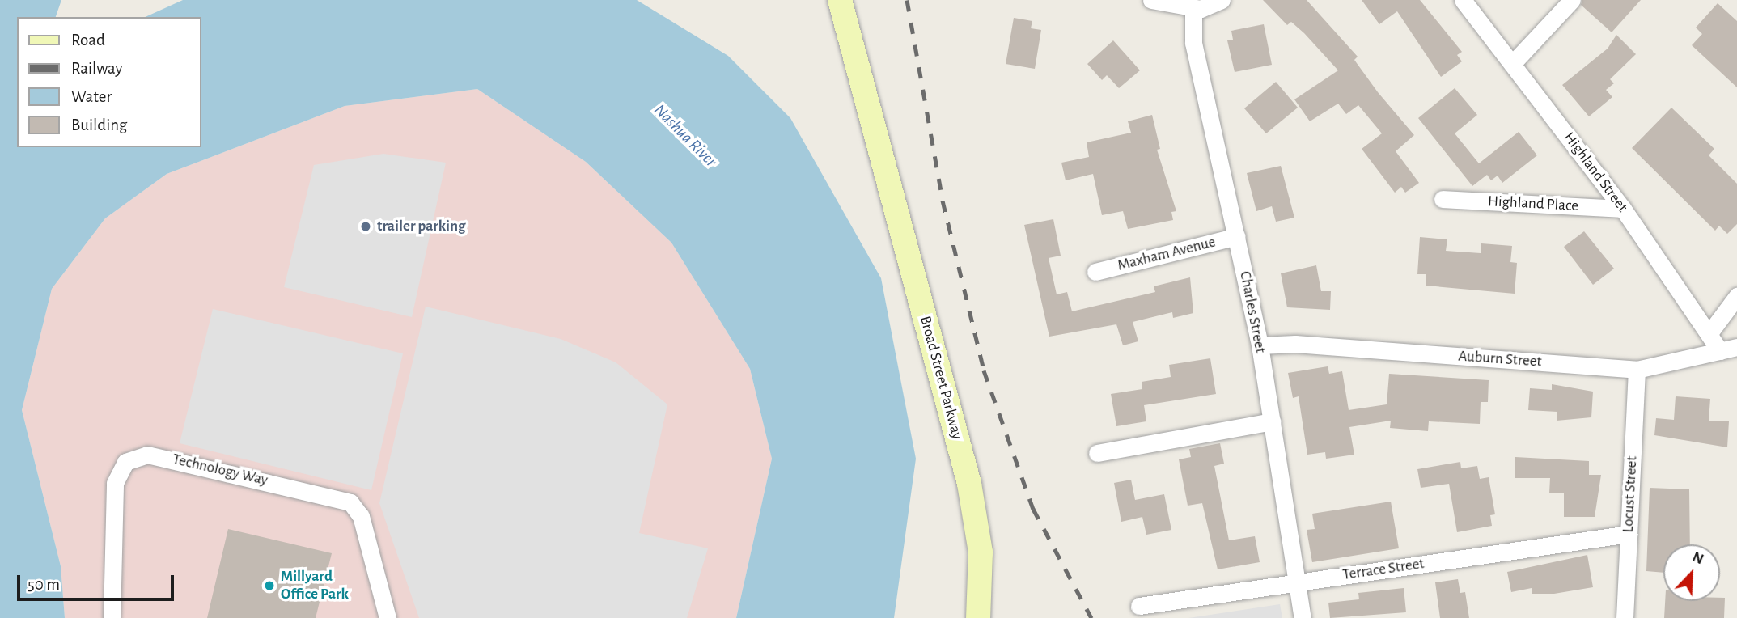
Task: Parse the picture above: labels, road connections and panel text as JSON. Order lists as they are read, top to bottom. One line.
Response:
{"streets":{"main road":["Broad Street Parkway"],"street":["Highland Street","Highland Place","Maxham Avenue","Charles Street","Auburn Street","Technology Way","Locust Street","Terrace Street"]},"crossings":[["Highland Street","Highland Place"],["Highland Street","Auburn Street"],["Maxham Avenue","Charles Street"],["Charles Street","Auburn Street"],["Charles Street","Terrace Street"],["Auburn Street","Locust Street"],["Locust Street","Terrace Street"]],"water":["Nashua River"],"places":["trailer parking","Millyard Office Park"],"legend":["Road","Railway","Water","Building"],"scale_bar":"50 m","north":"top right"}
